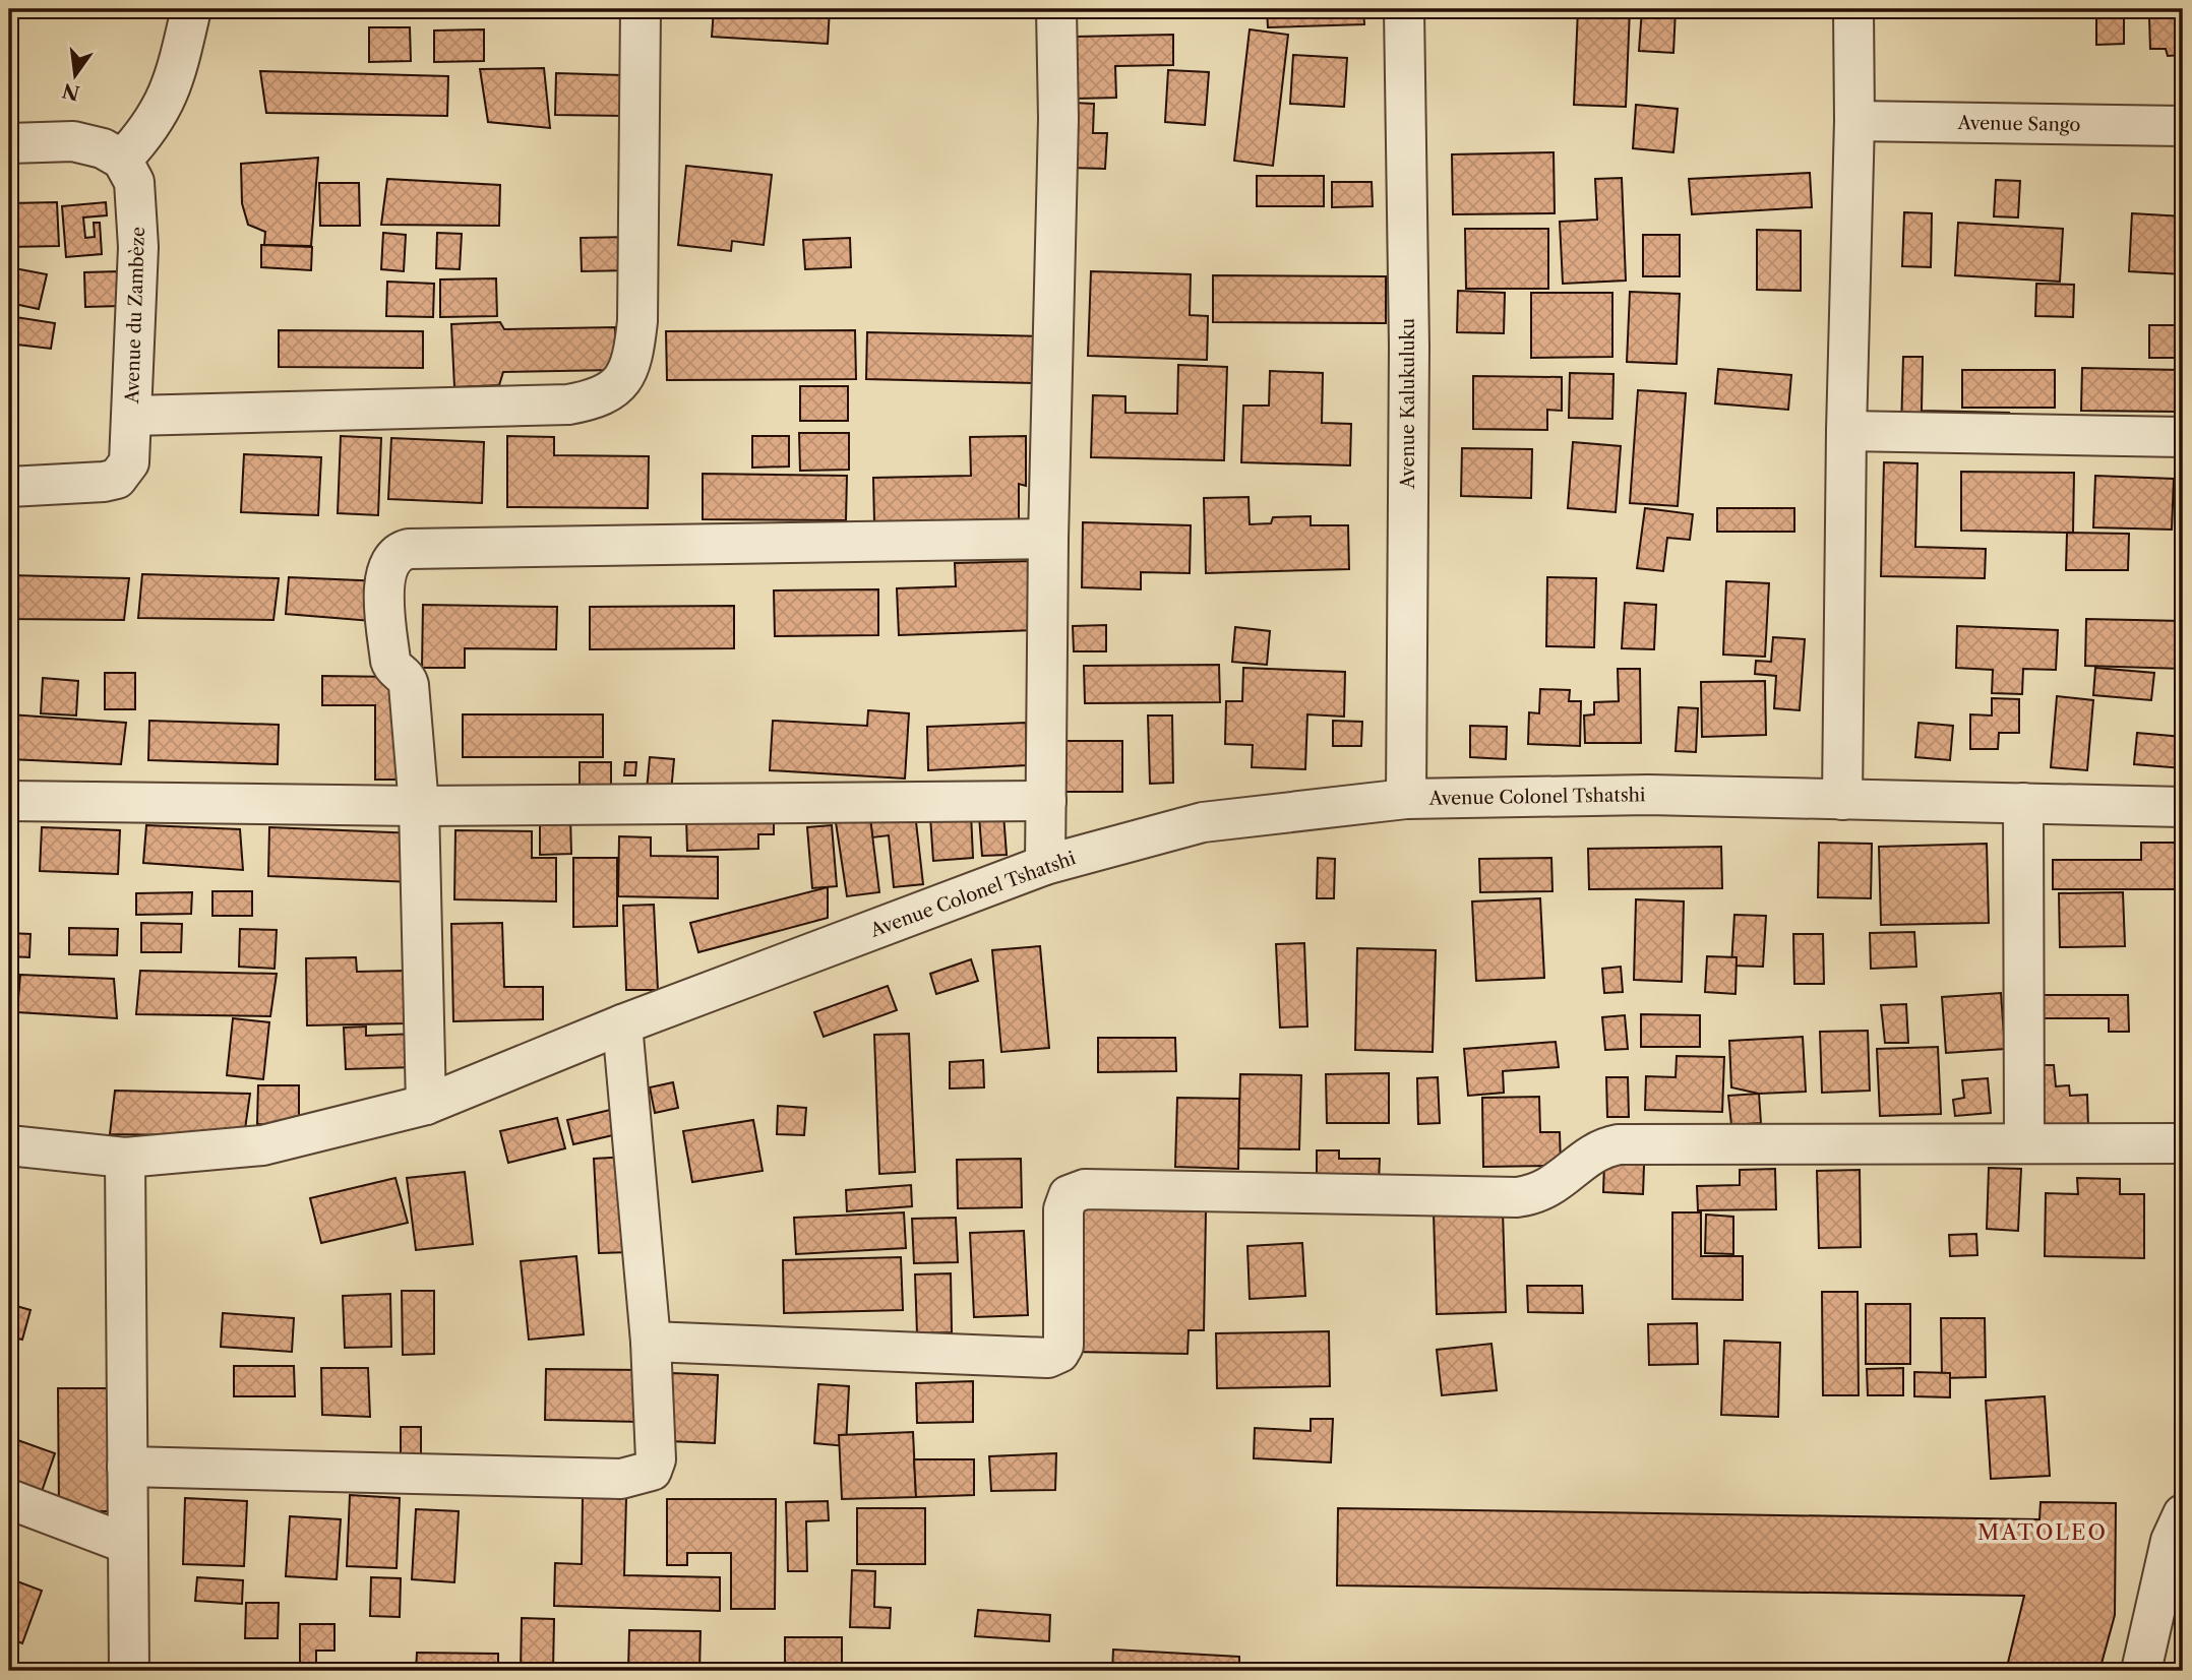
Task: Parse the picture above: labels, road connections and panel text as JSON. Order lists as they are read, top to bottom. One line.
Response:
{"streets":{"street":["Avenue Sango","Avenue du Zambèze","Avenue Kalukuluku","Avenue Colonel Tshatshi"]},"crossings":[["Avenue Kalukuluku","Avenue Colonel Tshatshi"]],"districts":["MATOLEO"],"north":"bottom"}
